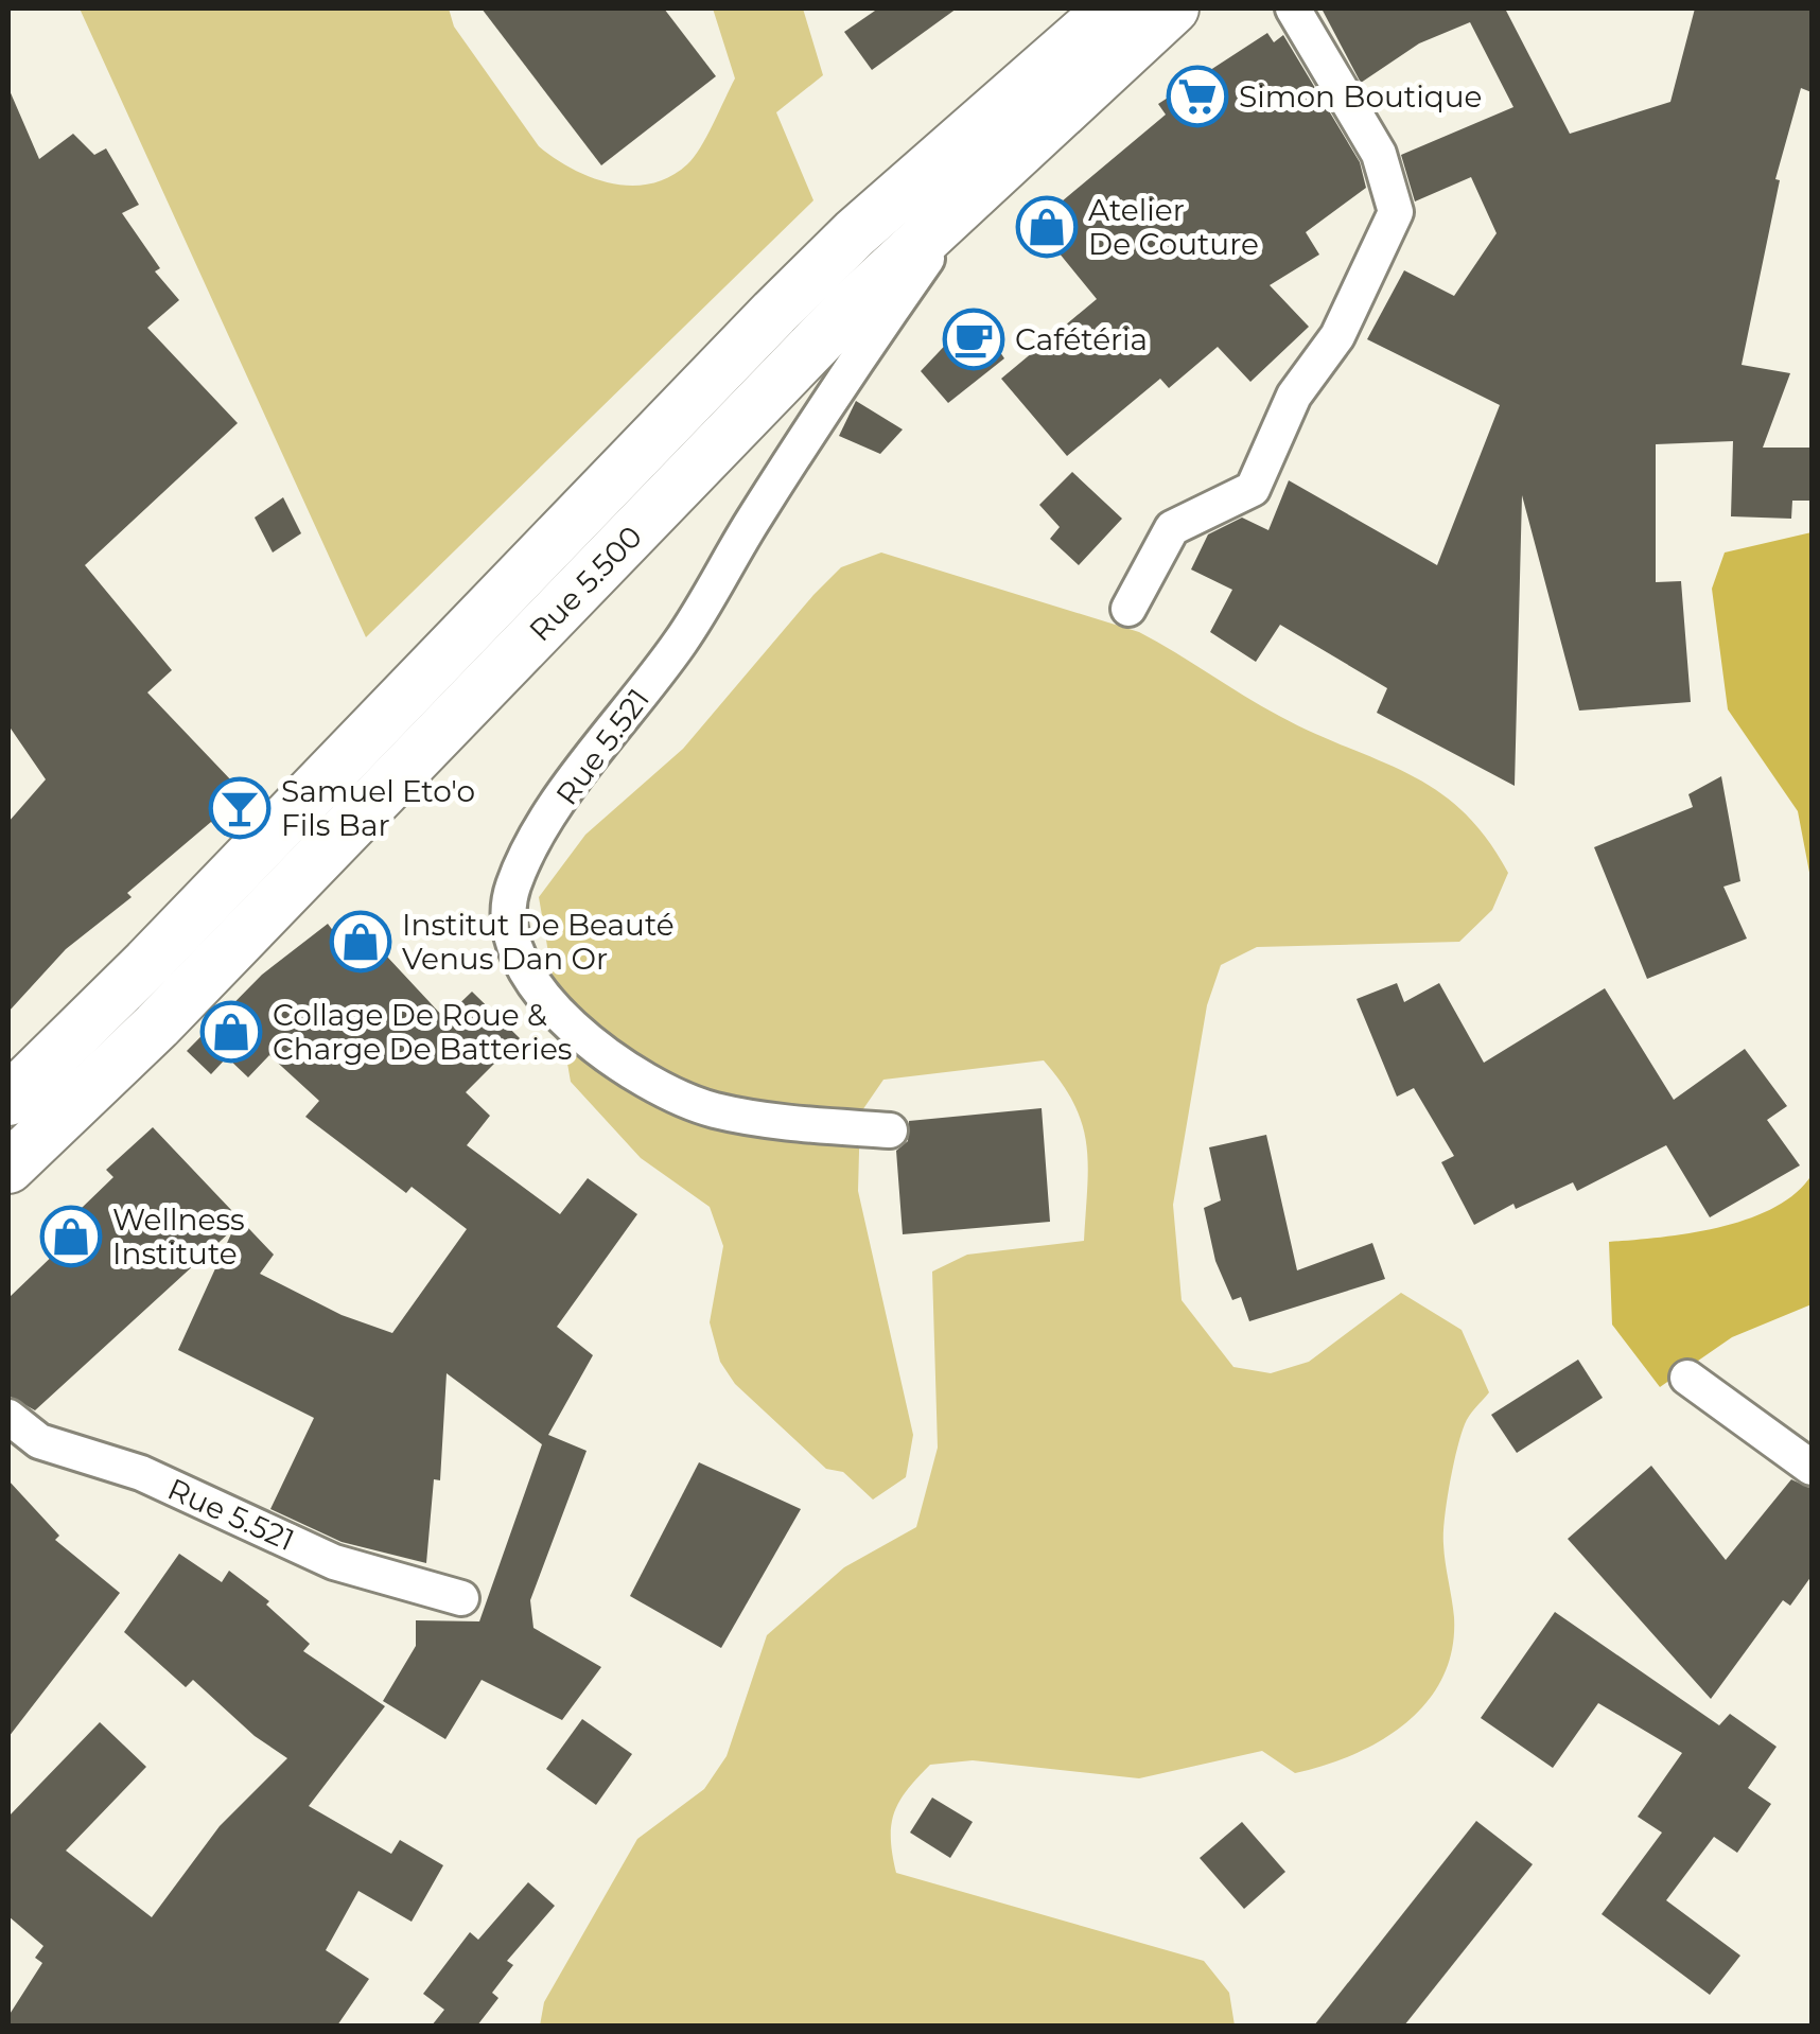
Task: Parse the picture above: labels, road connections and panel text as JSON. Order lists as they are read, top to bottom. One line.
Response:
{"streets":{"main road":["Rue 5.500"],"street":["Rue 5.521"]},"crossings":[["Rue 5.500","Rue 5.521"]],"places":{"supermarket":["Simon Boutique"],"shop":["Atelier De Couture","Institut De Beauté Venus Dan Or","Collage De Roue & Charge De Batteries","Wellness Institute"],"cafe":["Cafétéria"],"bar":["Samuel Eto'o Fils Bar"]}}
